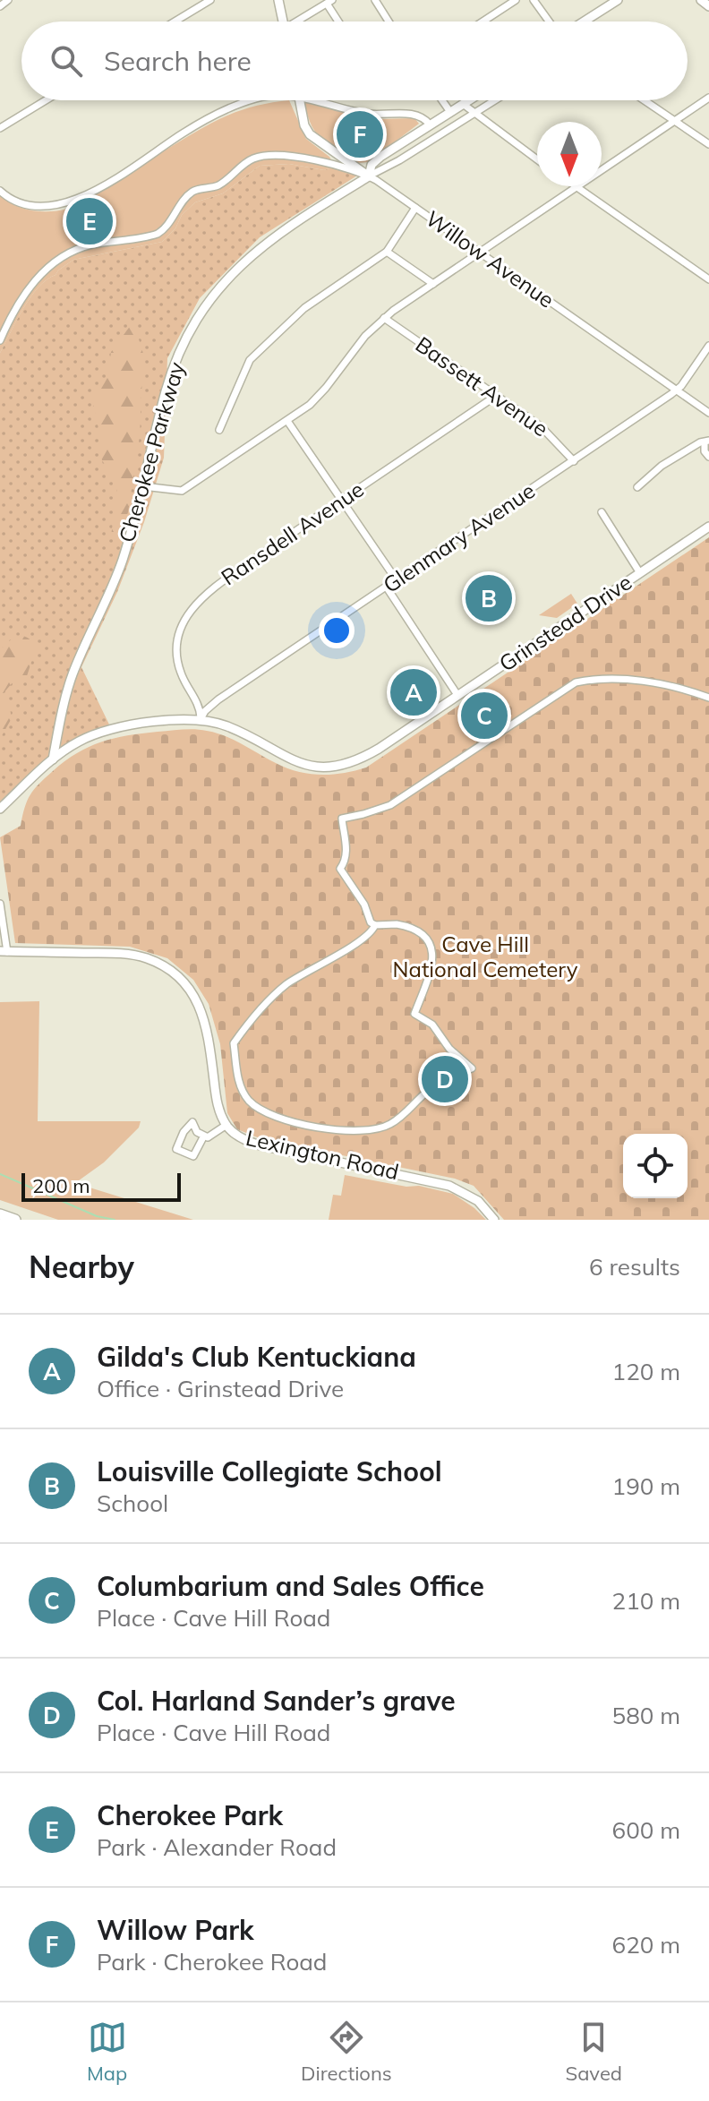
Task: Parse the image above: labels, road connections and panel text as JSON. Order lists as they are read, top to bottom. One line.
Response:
{"streets":{"main road":["Willow Avenue","Cherokee Parkway","Grinstead Drive","Lexington Road"],"street":["Bassett Avenue","Ransdell Avenue","Glenmary Avenue"]},"crossings":[["Willow Avenue","Cherokee Parkway"],["Willow Avenue","Glenmary Avenue"],["Bassett Avenue","Ransdell Avenue"],["Bassett Avenue","Glenmary Avenue"],["Cherokee Parkway","Grinstead Drive"],["Ransdell Avenue","Glenmary Avenue"],["Ransdell Avenue","Grinstead Drive"],["Glenmary Avenue","Grinstead Drive"]],"parks":["Cave Hill National Cemetery"],"scale_bar":"200 m","north":"bottom","page":{"search":"Search here","pins":["F","E","B","A","C","D"],"scale":"200 m","heading":["Nearby","6 results"],"list":[{"mark":"A","name":"Gilda's Club Kentuckiana","note":"Office · Grinstead Drive","value":"120 m"},{"mark":"B","name":"Louisville Collegiate School","note":"School","value":"190 m"},{"mark":"C","name":"Columbarium and Sales Office","note":"Place · Cave Hill Road","value":"210 m"},{"mark":"D","name":"Col. Harland Sander’s grave","note":"Place · Cave Hill Road","value":"580 m"},{"mark":"E","name":"Cherokee Park","note":"Park · Alexander Road","value":"600 m"},{"mark":"F","name":"Willow Park","note":"Park · Cherokee Road","value":"620 m"}],"nav":["Map","Directions","Saved"]}}
